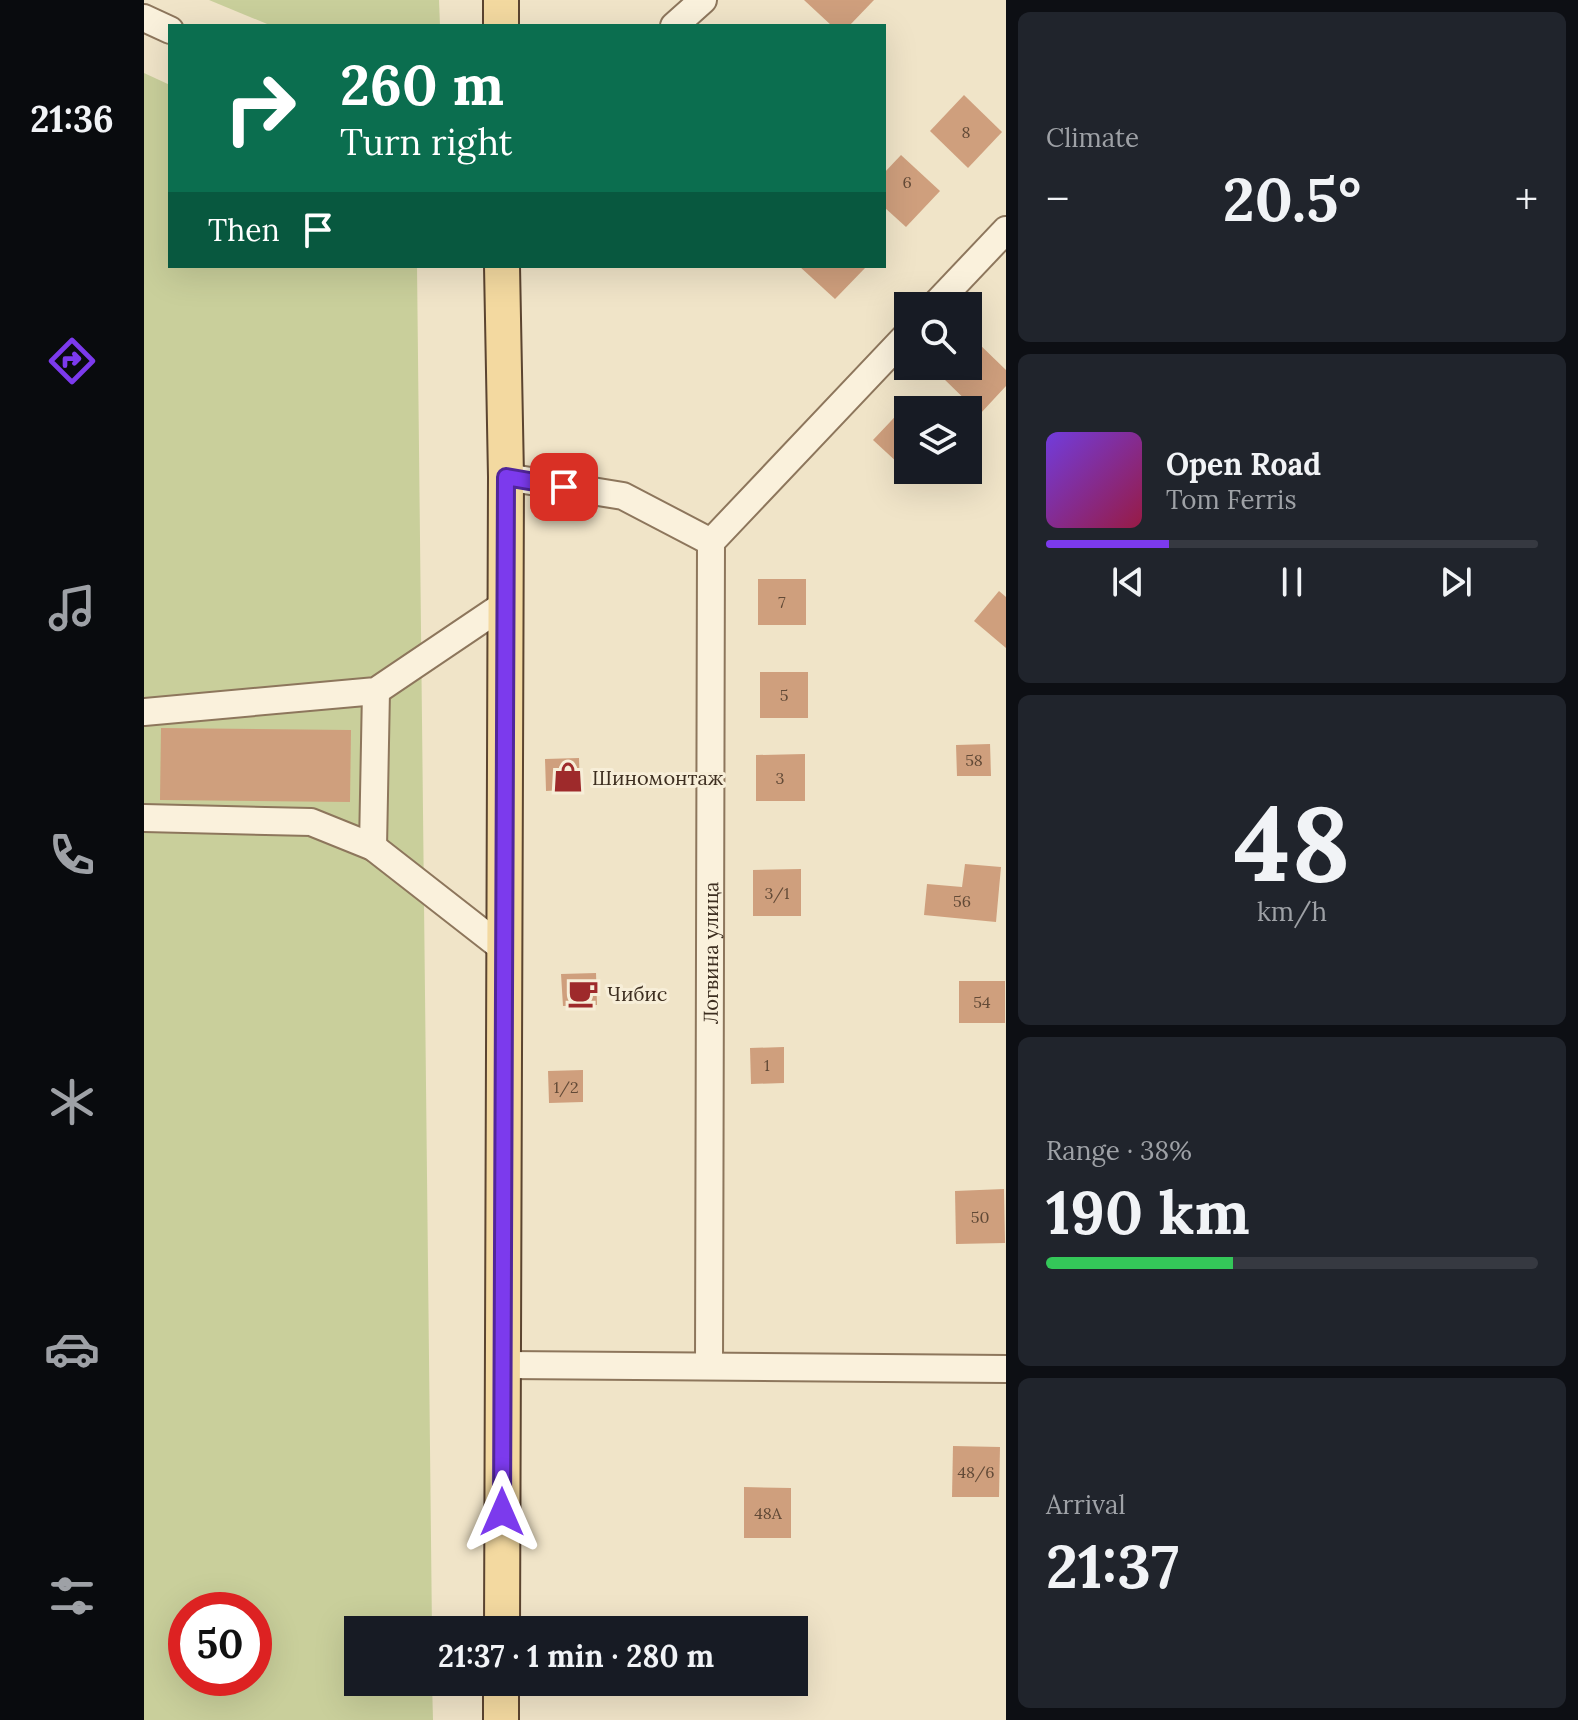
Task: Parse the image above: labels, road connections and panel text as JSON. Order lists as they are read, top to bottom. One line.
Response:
{"streets":{"street":["Логвина улица"]},"places":{"shop":["Шиномонтаж"],"cafe":["Чибис"]},"house_numbers":["8","6","7","5","58","3","3/1","56","54","1","1/2","50","48/6","48А"],"page":{"tabs":"21:36","tile":["Climate",["48","km/h"],["Range · 38%","190 km"],["Arrival","21:37"]],"turn":["260 m","Turn right"],"heat":["−","20.5°","+"],"then":"Then","song":["Open Road","Tom Ferris"],"limit":"50","trip":"21:37 · 1 min · 280 m"}}
